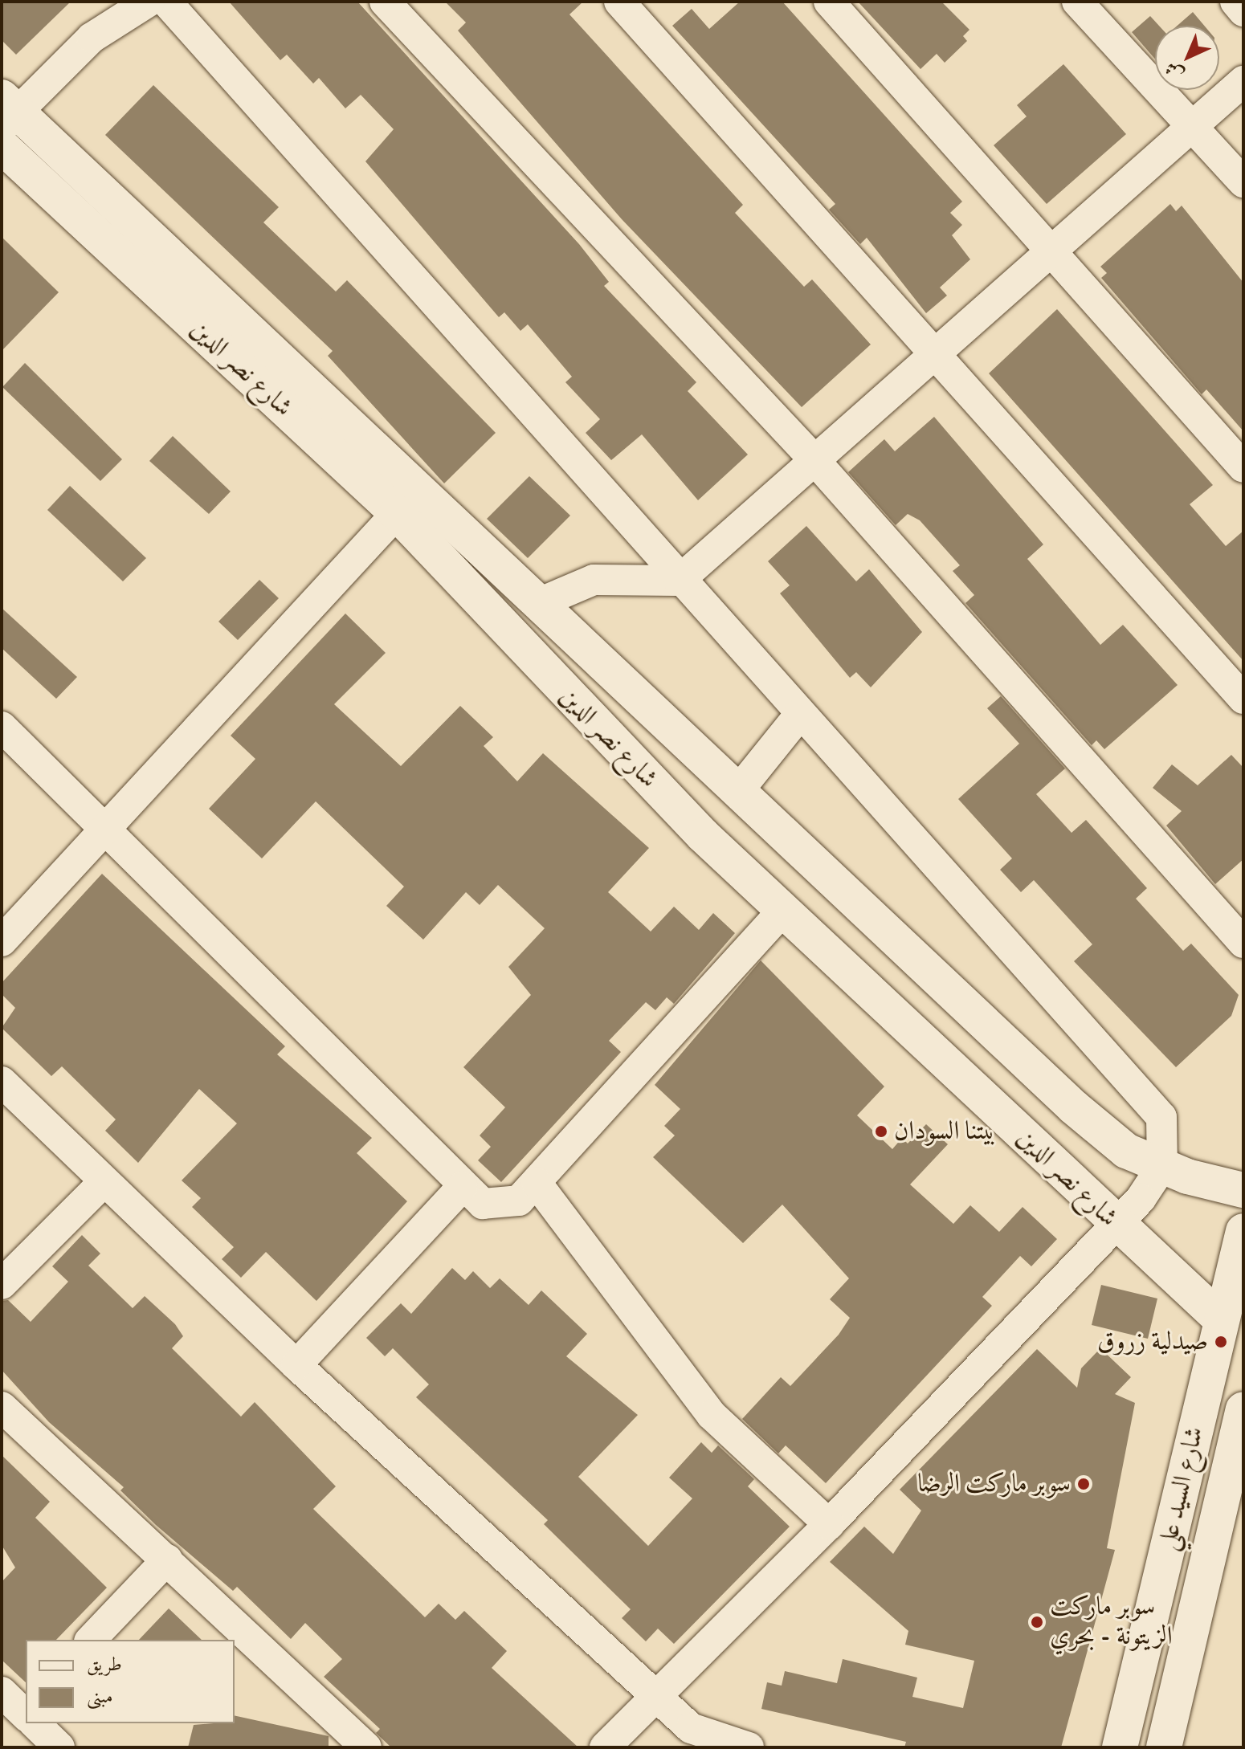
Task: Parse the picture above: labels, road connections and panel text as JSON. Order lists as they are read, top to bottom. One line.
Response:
{"streets":{"street":["شارع نصر الدين","شارع السيد علي"]},"crossings":[["شارع نصر الدين","شارع السيد علي"]],"places":["بيتنا السودان","صيدلية زروق","سوبر ماركت الرضا","سوبر ماركت الزيتونة - بحري"],"legend":["طريق","مبنى"],"north":"bottom left"}
